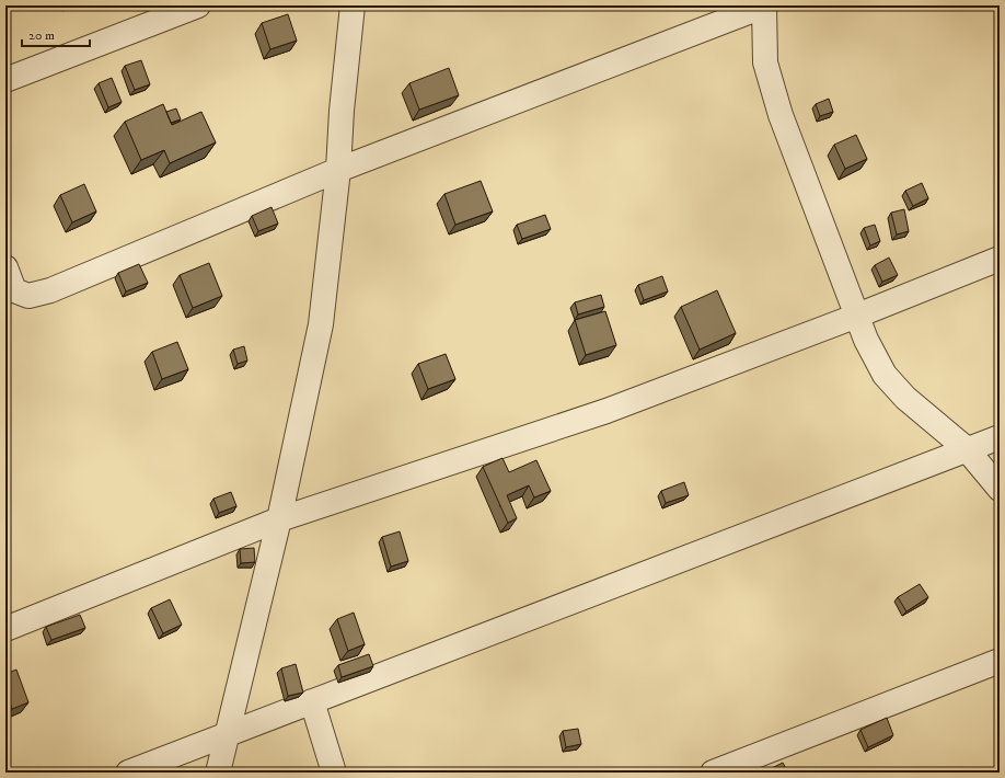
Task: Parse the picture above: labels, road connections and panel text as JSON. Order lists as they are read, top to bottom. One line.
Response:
{"scale_bar":"20 m"}
